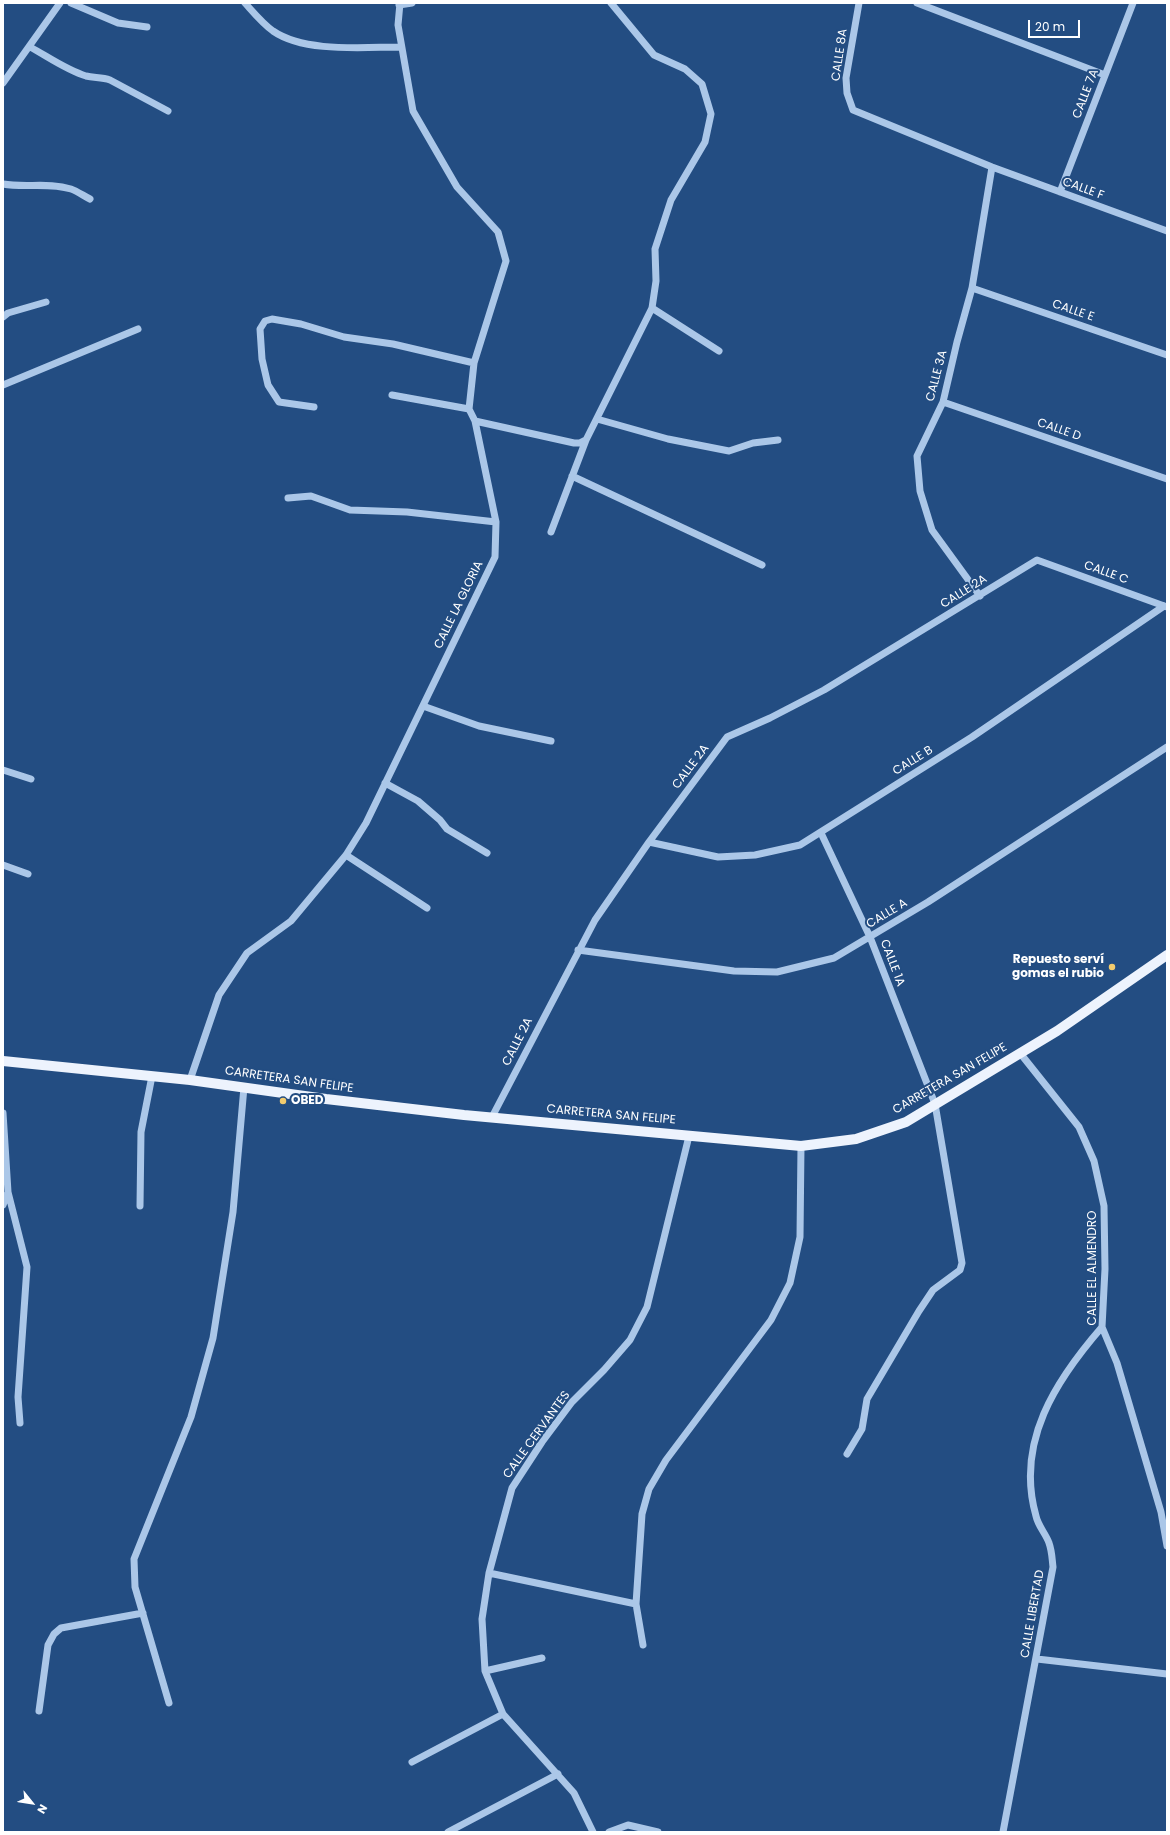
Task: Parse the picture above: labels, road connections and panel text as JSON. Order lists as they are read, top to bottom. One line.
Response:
{"streets":{"main road":["CARRETERA SAN FELIPE"],"street":["CALLE 8A","CALLE 7A","CALLE F","CALLE E","CALLE 3A","CALLE D","CALLE C","CALLE 2A","CALLE LA GLORIA","CALLE B","CALLE A","CALLE 1A","CALLE EL ALMENDRO","CALLE CERVANTES","CALLE LIBERTAD"]},"crossings":[["CALLE 8A","CALLE F"],["CALLE 7A","CALLE F"],["CALLE F","CALLE 3A"],["CALLE E","CALLE 3A"],["CALLE 3A","CALLE D"],["CALLE 3A","CALLE 2A"],["CALLE C","CALLE 2A"],["CALLE C","CALLE B"],["CALLE 2A","CALLE B"],["CALLE 2A","CALLE A"],["CALLE 2A","CARRETERA SAN FELIPE"],["CALLE LA GLORIA","CARRETERA SAN FELIPE"],["CALLE B","CALLE 1A"],["CALLE A","CALLE 1A"],["CALLE 1A","CARRETERA SAN FELIPE"],["CARRETERA SAN FELIPE","CALLE EL ALMENDRO"],["CARRETERA SAN FELIPE","CALLE CERVANTES"],["CALLE EL ALMENDRO","CALLE LIBERTAD"]],"places":["Repuesto serví gomas el rubio","OBED"],"scale_bar":"20 m","north":"bottom right"}
